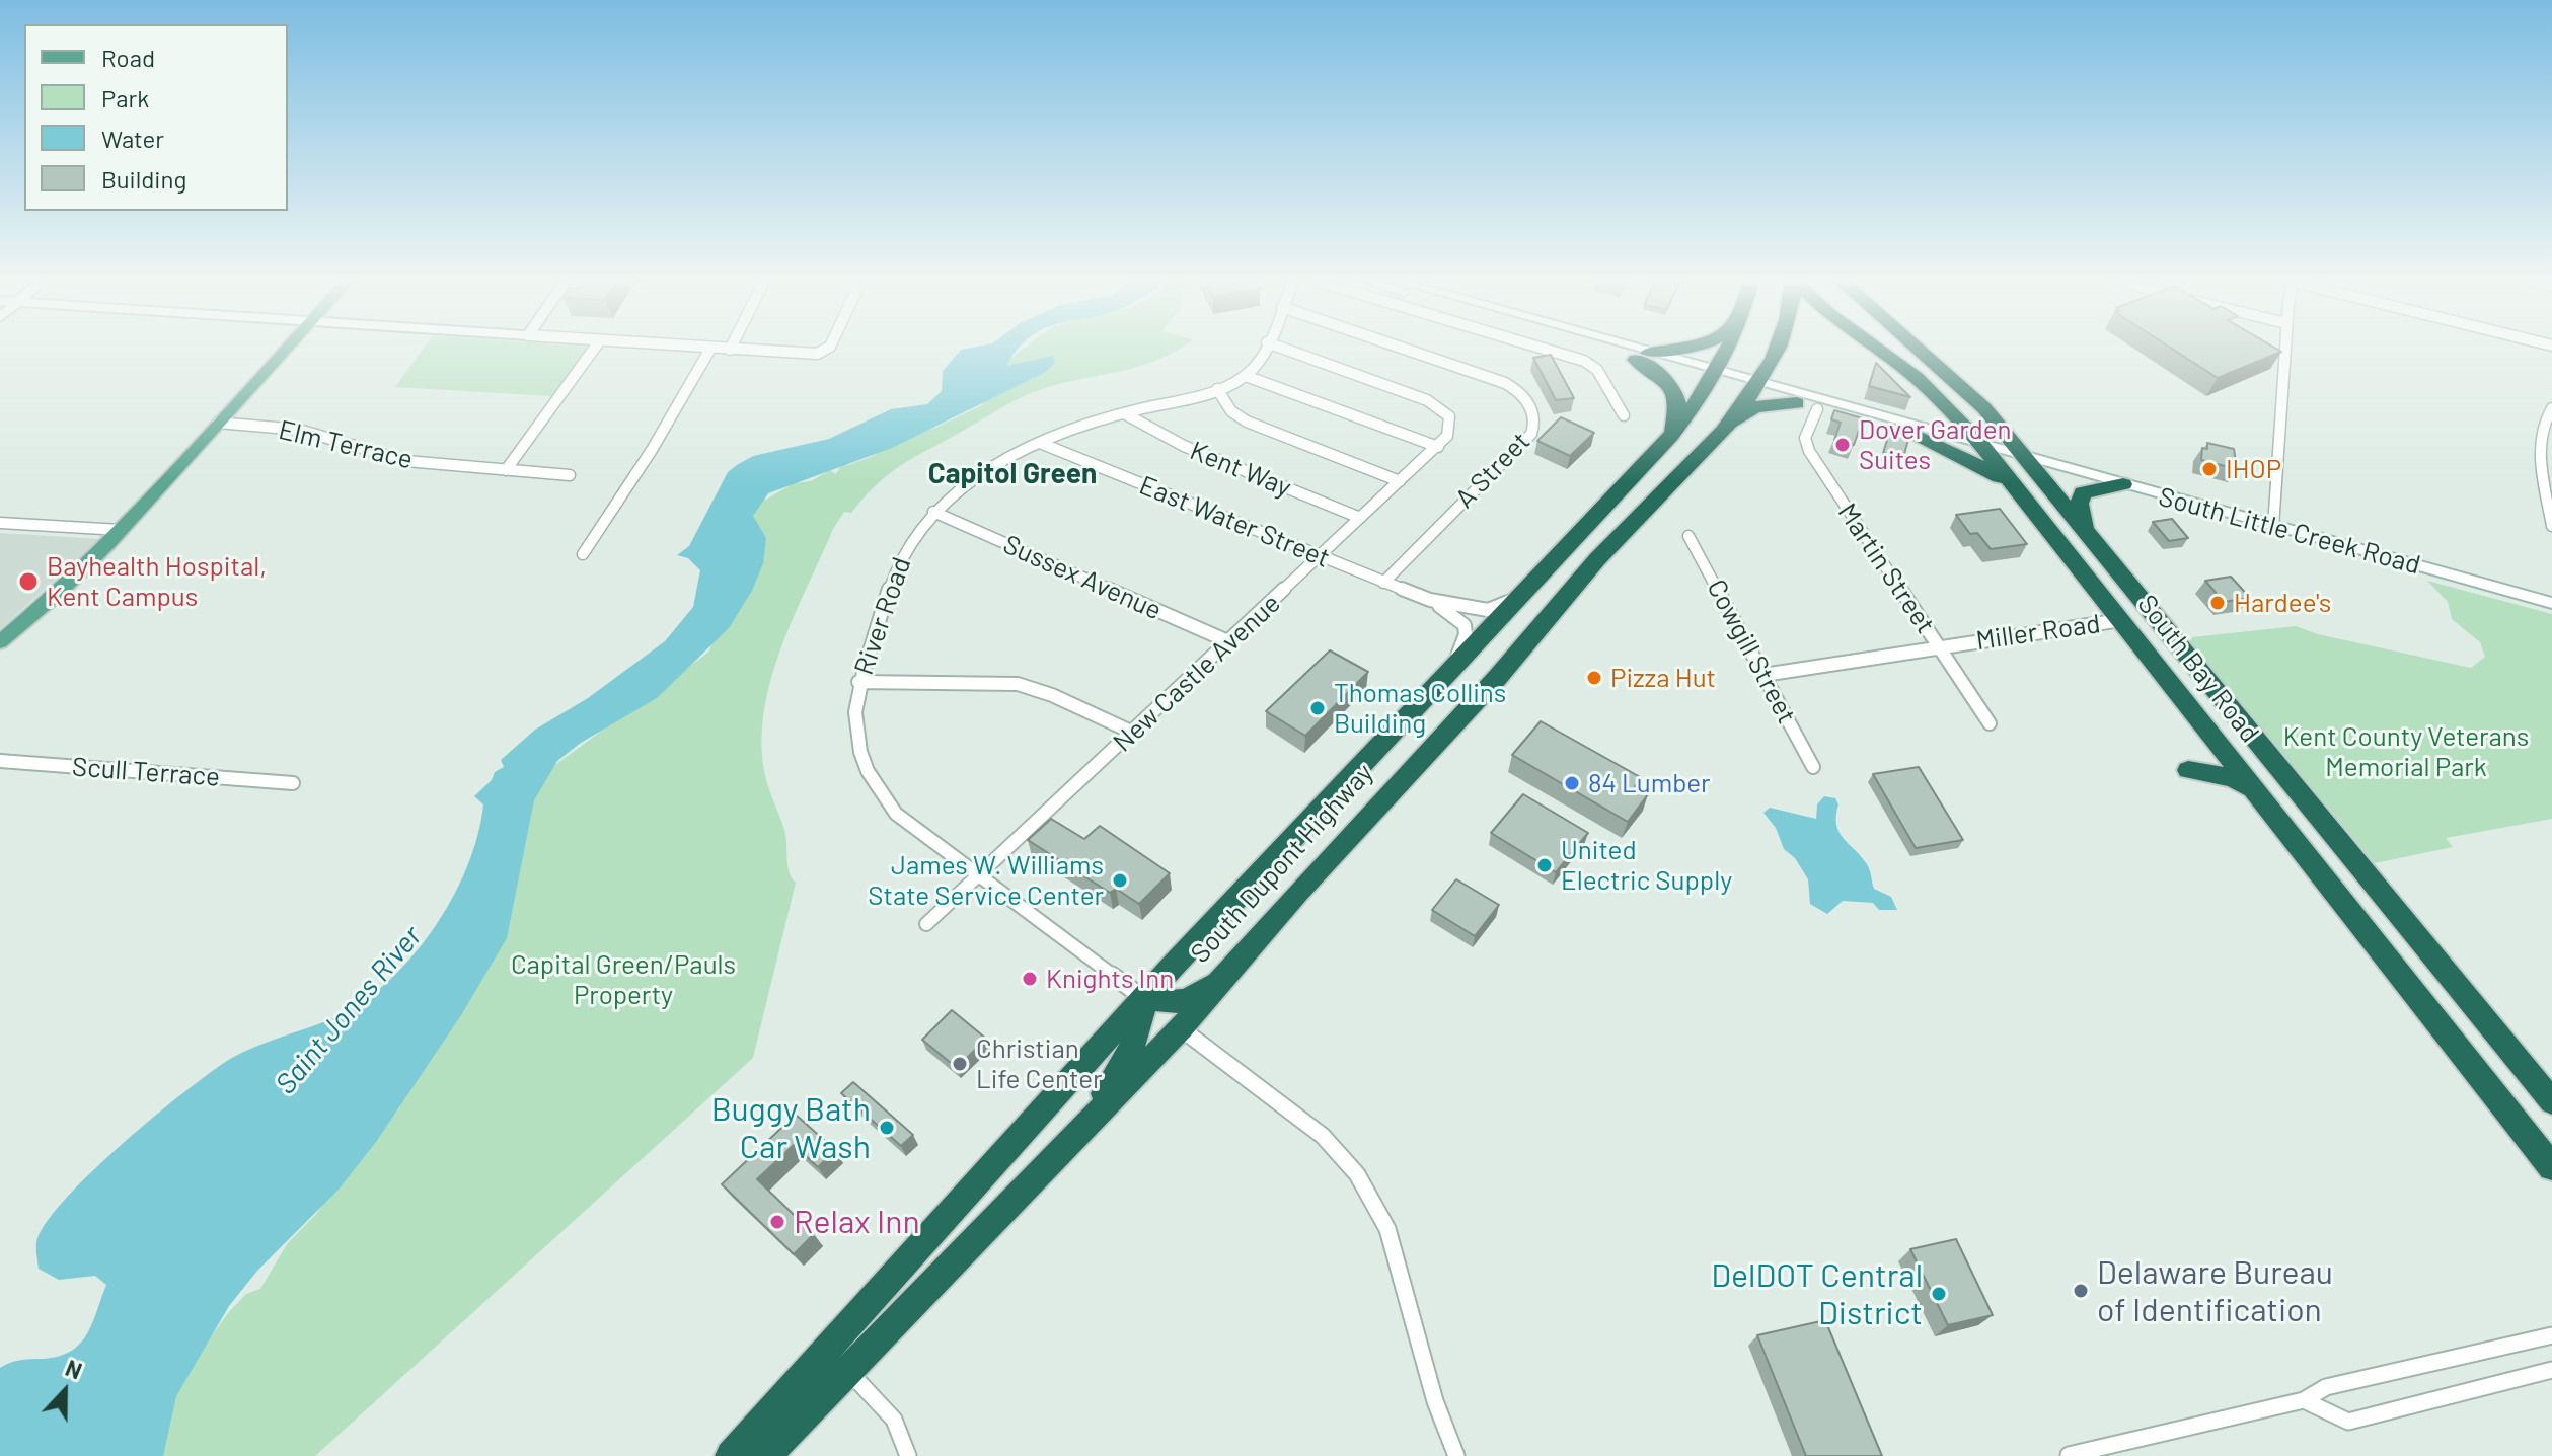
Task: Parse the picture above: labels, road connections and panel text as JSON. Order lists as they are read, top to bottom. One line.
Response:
{"streets":{"highway":["South Bay Road","South Dupont Highway"],"street":["Elm Terrace","Kent Way","A Street","East Water Street","South Little Creek Road","Martin Street","Sussex Avenue","River Road","Miller Road","Cowgill Street","New Castle Avenue","Scull Terrace"]},"crossings":[["Kent Way","River Road"],["Kent Way","New Castle Avenue"],["A Street","East Water Street"],["East Water Street","River Road"],["East Water Street","New Castle Avenue"],["East Water Street","South Dupont Highway"],["South Little Creek Road","Martin Street"],["South Little Creek Road","South Bay Road"],["South Little Creek Road","South Dupont Highway"],["Martin Street","Miller Road"],["Sussex Avenue","River Road"],["Sussex Avenue","New Castle Avenue"],["River Road","New Castle Avenue"],["River Road","South Dupont Highway"],["Miller Road","Cowgill Street"],["Miller Road","South Bay Road"]],"districts":["Capitol Green"],"water":["Saint Jones River"],"parks":["Kent County Veterans Memorial Park","Capital Green/Pauls Property"],"places":["Dover Garden Suites","IHOP","Bayhealth Hospital, Kent Campus","Hardee's","Pizza Hut","Thomas Collins Building","84 Lumber","United Electric Supply","James W. Williams State Service Center","Knights Inn","Christian Life Center","Buggy Bath Car Wash","Relax Inn","Delaware Bureau of Identification","DelDOT Central District"],"legend":["Road","Park","Water","Building"],"north":"top"}
